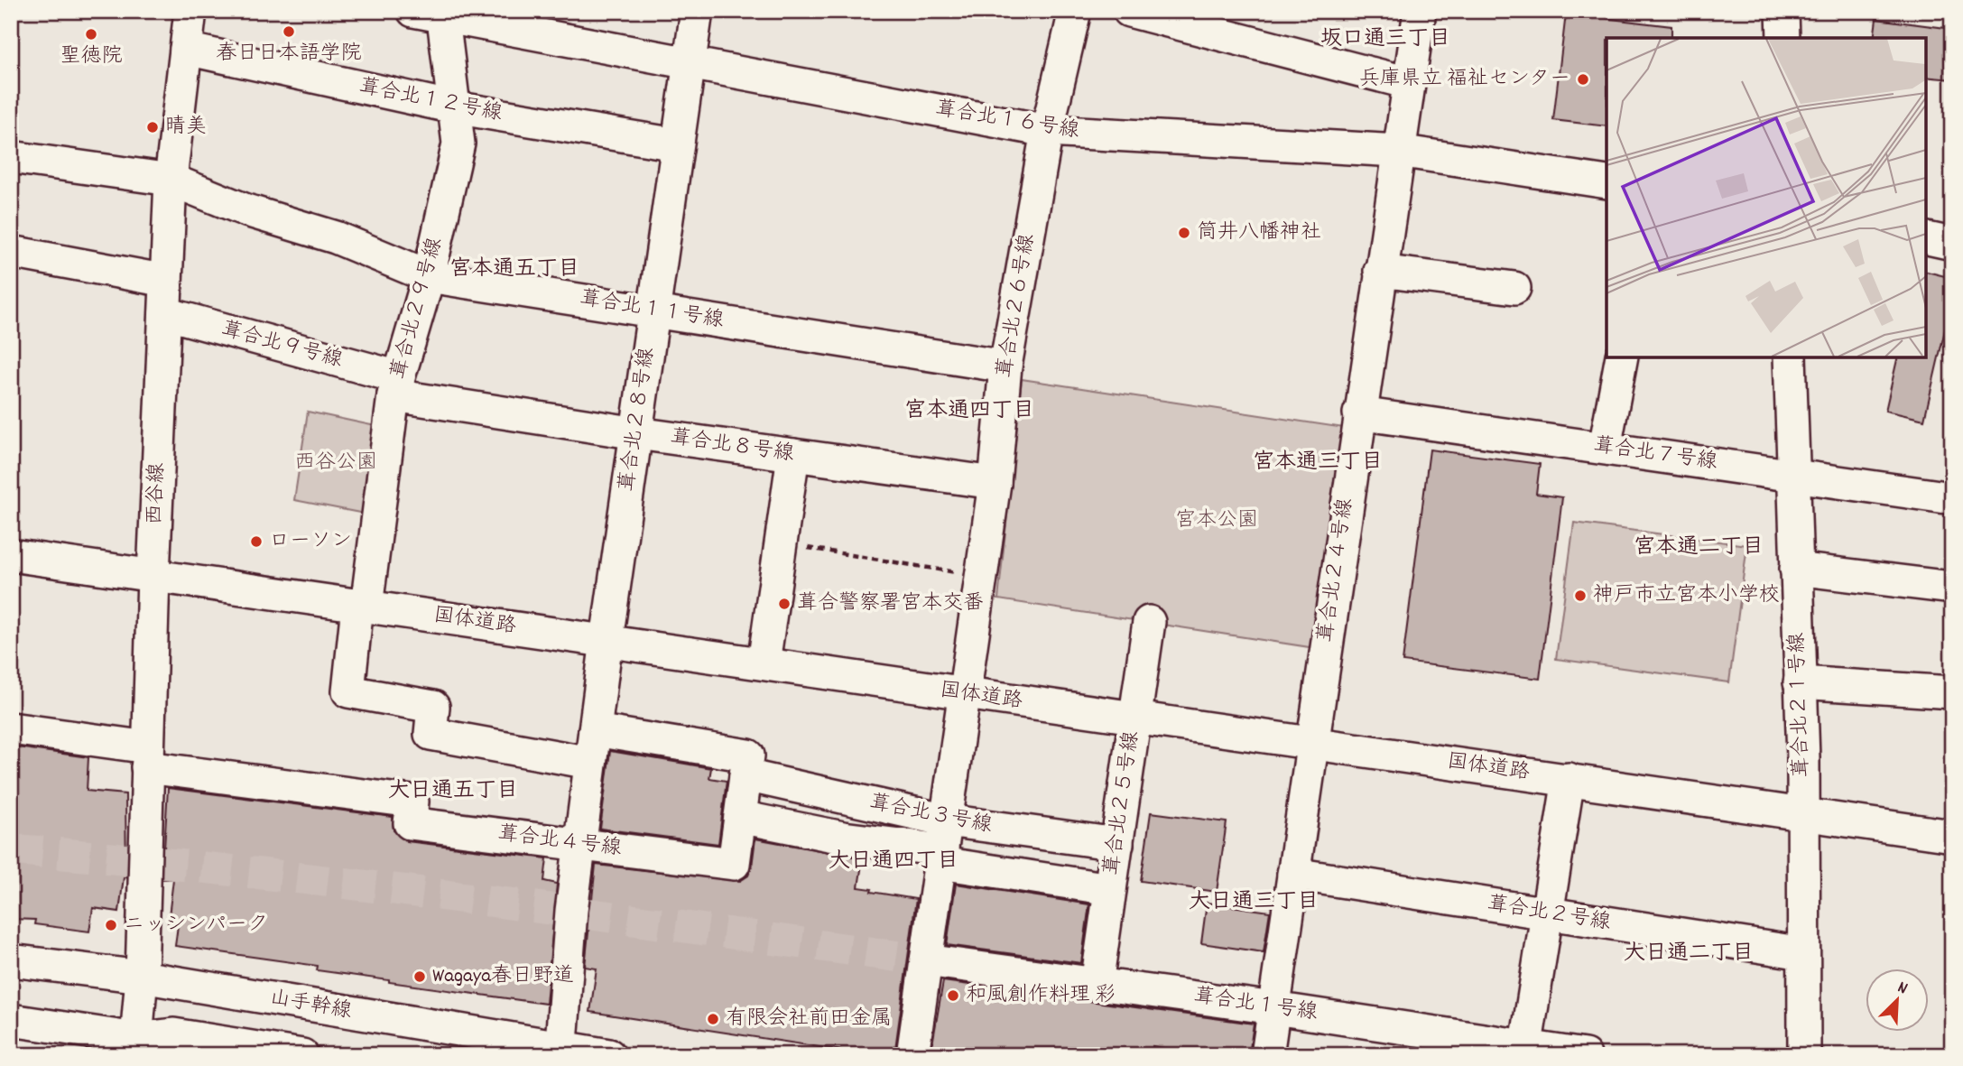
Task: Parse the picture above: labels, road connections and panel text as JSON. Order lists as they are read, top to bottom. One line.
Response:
{"streets":{"street":["葺合北１２号線","葺合北１６号線","葺合北２６号線","葺合北２９号線","葺合北１１号線","葺合北９号線","葺合北２８号線","葺合北８号線","葺合北７号線","西谷線","葺合北２４号線","国体道路","葺合北２１号線","葺合北２５号線","葺合北３号線","葺合北４号線","葺合北２号線","山手幹線","葺合北１号線"]},"crossings":[["葺合北１２号線","葺合北２９号線"],["葺合北１２号線","葺合北２８号線"],["葺合北１２号線","西谷線"],["葺合北１６号線","葺合北２６号線"],["葺合北１６号線","葺合北２９号線"],["葺合北１６号線","葺合北２８号線"],["葺合北１６号線","葺合北２４号線"],["葺合北２６号線","葺合北１１号線"],["葺合北２６号線","葺合北８号線"],["葺合北２６号線","国体道路"],["葺合北２６号線","葺合北３号線"],["葺合北２６号線","葺合北１号線"],["葺合北２９号線","葺合北１１号線"],["葺合北２９号線","葺合北９号線"],["葺合北２９号線","葺合北２８号線"],["葺合北２９号線","葺合北８号線"],["葺合北２９号線","国体道路"],["葺合北１１号線","葺合北２８号線"],["葺合北１１号線","西谷線"],["葺合北９号線","葺合北８号線"],["葺合北９号線","西谷線"],["葺合北２８号線","葺合北８号線"],["葺合北２８号線","国体道路"],["葺合北２８号線","葺合北４号線"],["葺合北２８号線","山手幹線"],["葺合北７号線","葺合北２４号線"],["葺合北７号線","葺合北２１号線"],["西谷線","国体道路"],["西谷線","葺合北４号線"],["西谷線","山手幹線"],["葺合北２４号線","国体道路"],["葺合北２４号線","葺合北２号線"],["葺合北２４号線","葺合北１号線"],["国体道路","葺合北２１号線"],["国体道路","葺合北２５号線"],["葺合北２１号線","葺合北２号線"],["葺合北２５号線","葺合北３号線"],["葺合北２５号線","葺合北１号線"],["葺合北３号線","葺合北４号線"]],"districts":["坂口通三丁目","宮本通五丁目","宮本通四丁目","宮本通三丁目","宮本通二丁目","大日通五丁目","大日通四丁目","大日通三丁目","大日通二丁目"],"parks":["西谷公園","宮本公園"],"places":["春日日本語学院","聖徳院","兵庫県立 福祉センター","晴美","筒井八幡神社","ローソン","神戸市立宮本小学校","葺合警察署宮本交番","ニッシンパーク","Wagaya春日野道","和風創作料理 彩","有限会社前田金属"],"north":"top right"}
